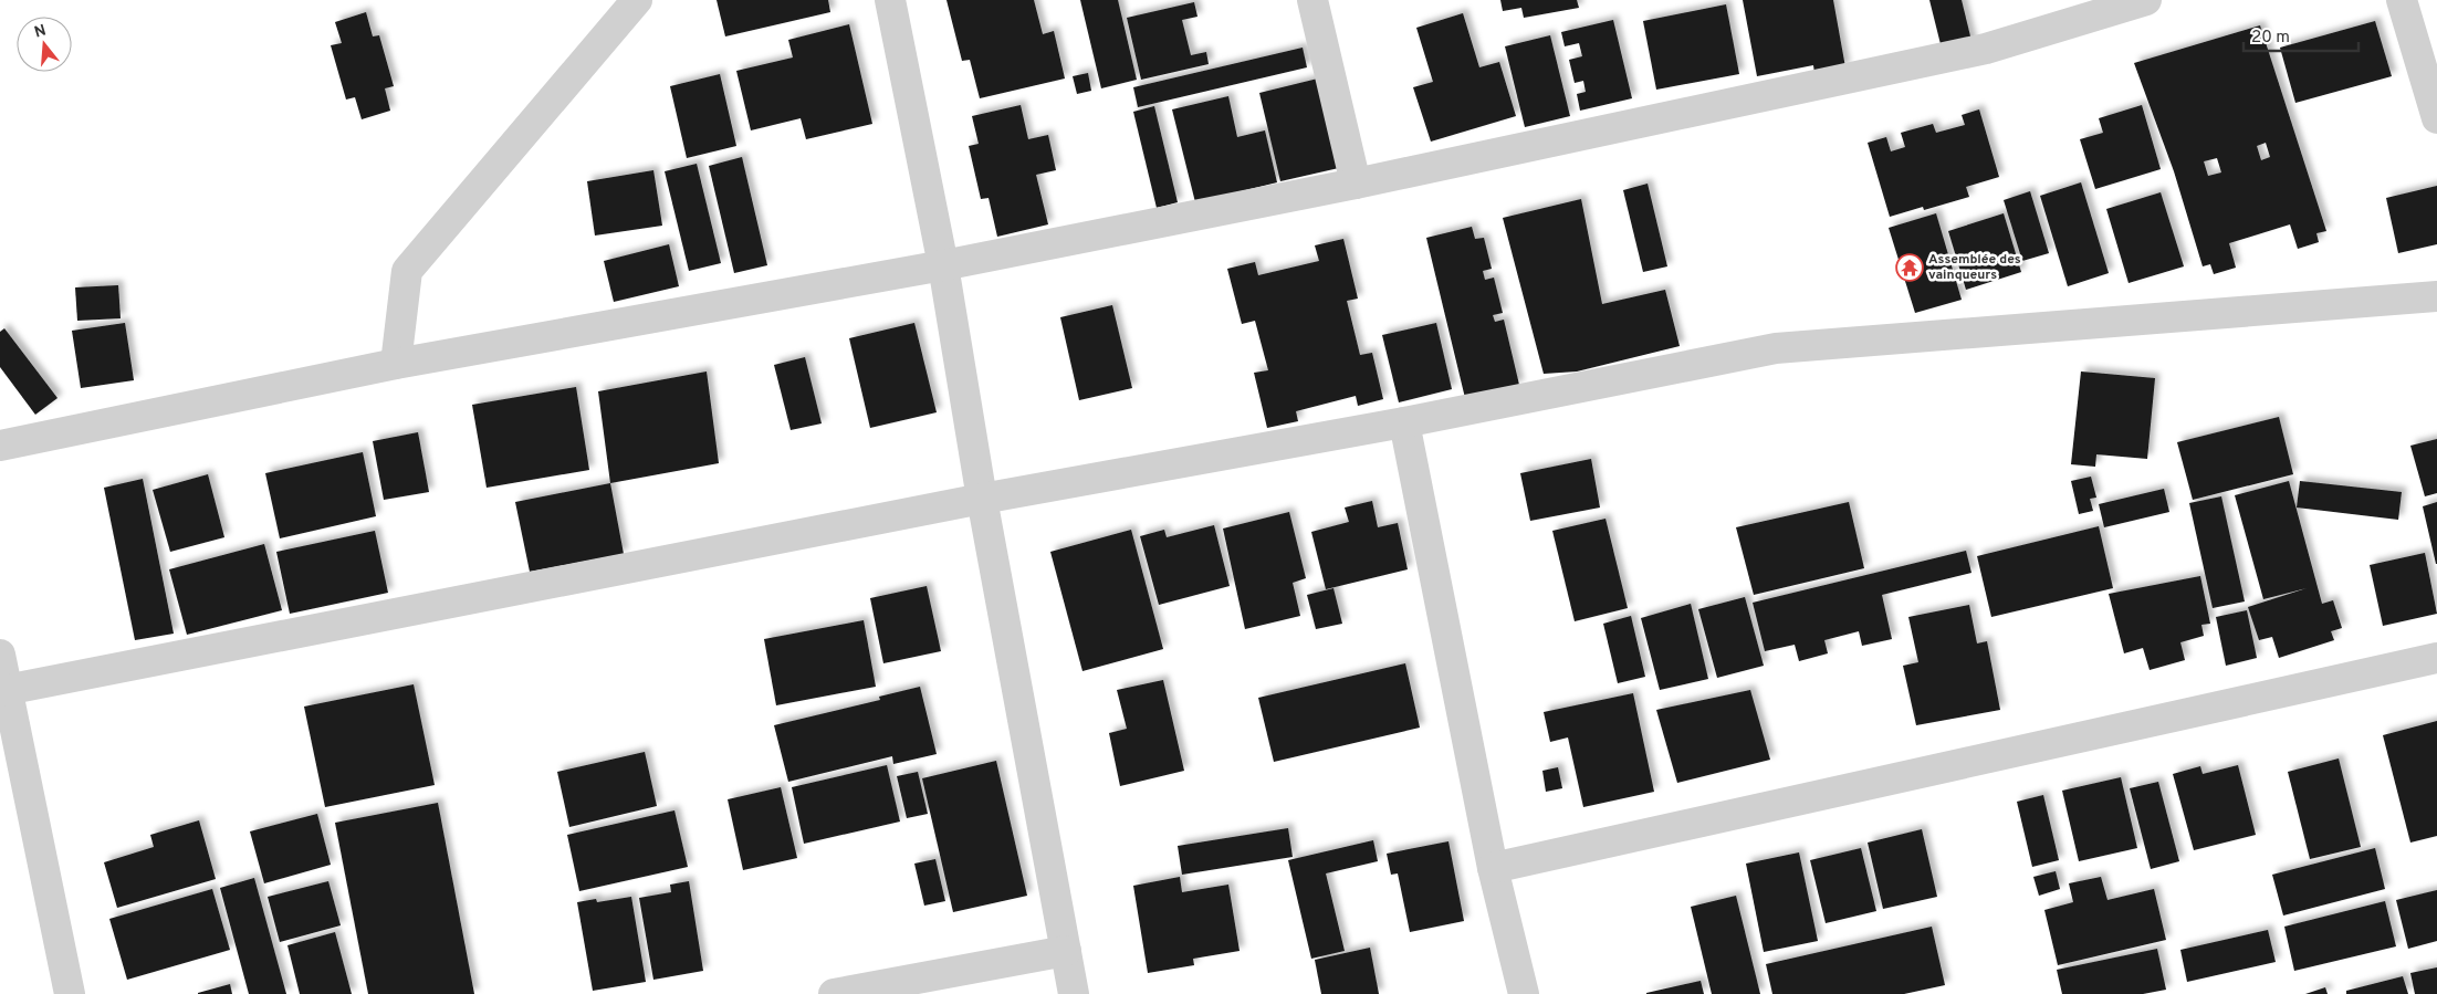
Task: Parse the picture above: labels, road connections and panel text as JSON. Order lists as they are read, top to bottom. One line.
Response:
{"places":{"temple":["Assemblée des vainqueurs"]},"scale_bar":"20 m","north":"top"}
